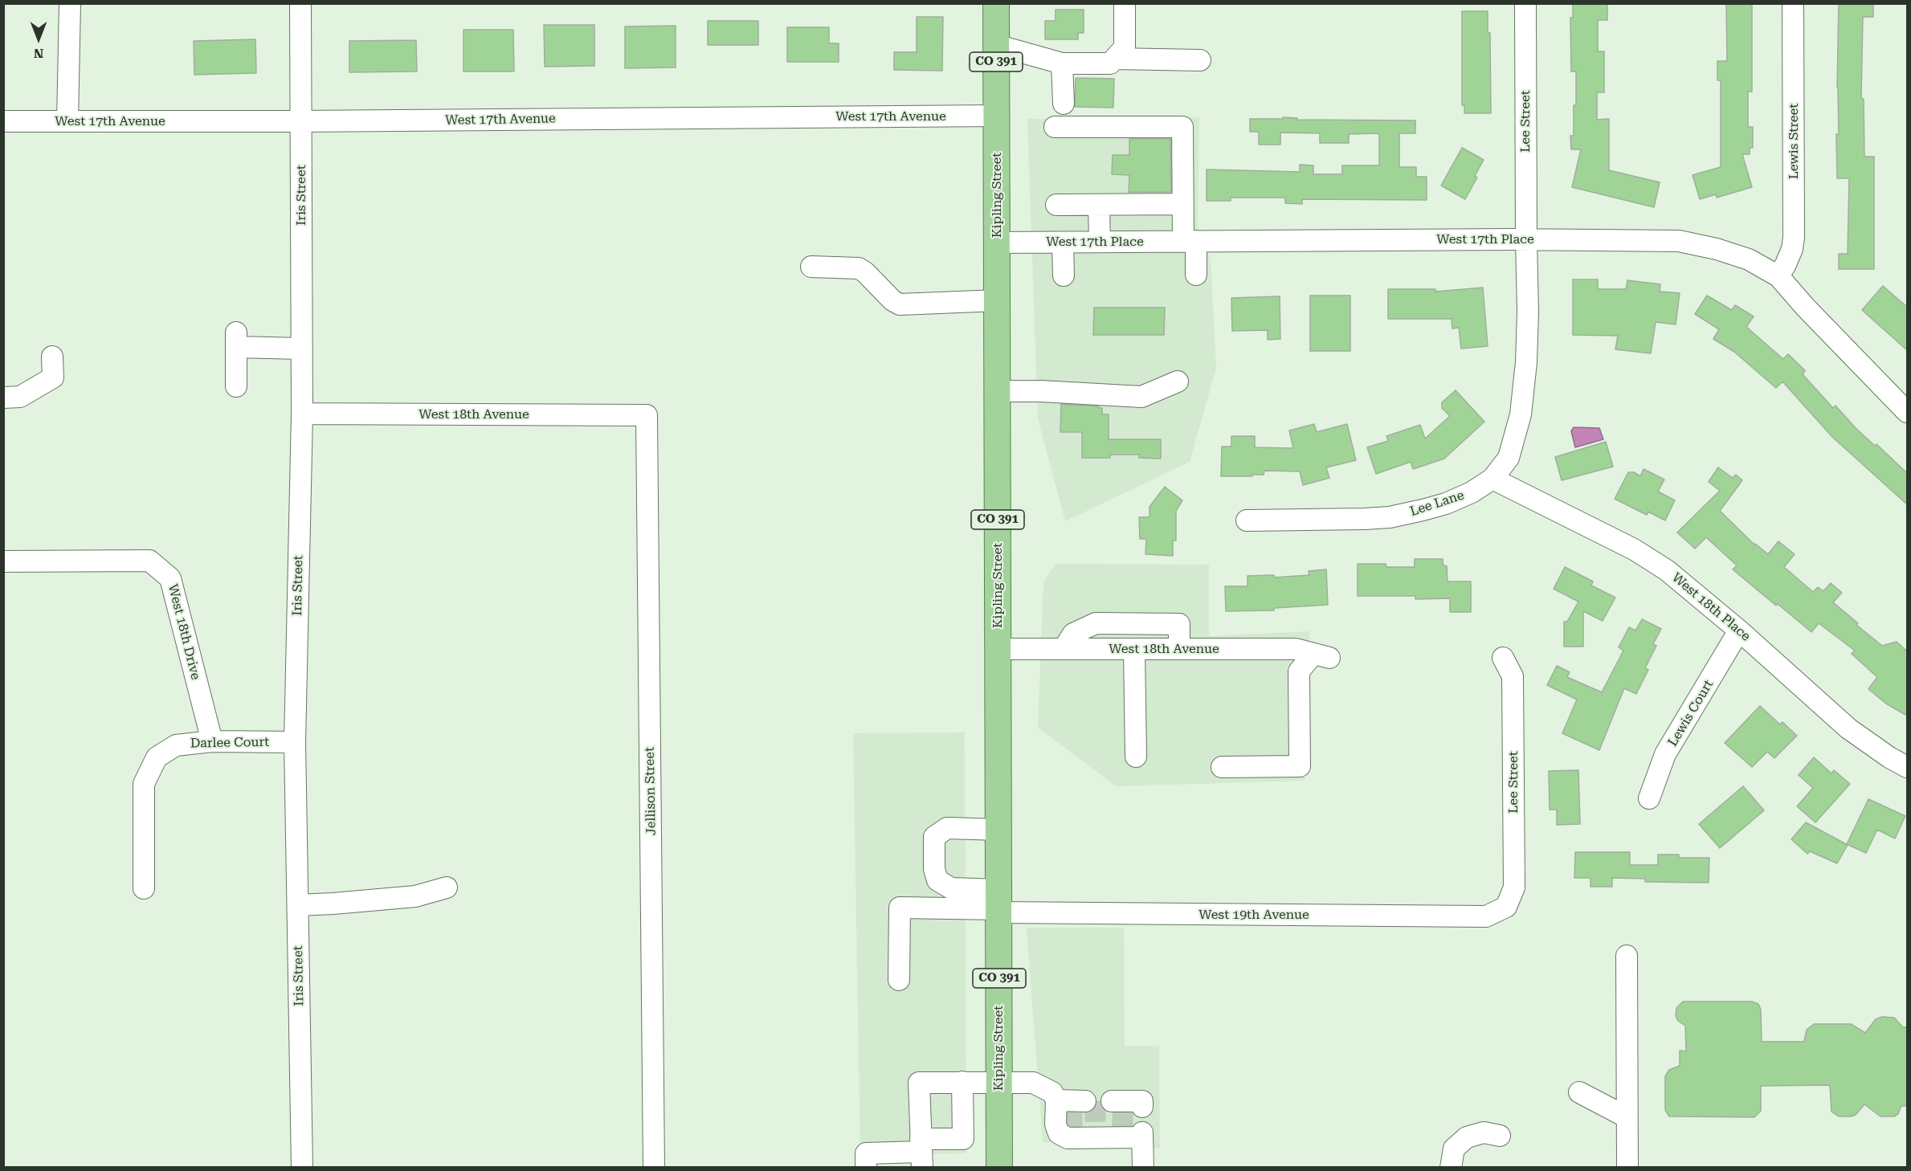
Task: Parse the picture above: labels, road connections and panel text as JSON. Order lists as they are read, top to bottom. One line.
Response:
{"streets":{"main road":["CO 391","Kipling Street"],"street":["West 17th Avenue","Lee Street","Lewis Street","Iris Street","West 17th Place","West 18th Avenue","Lee Lane","West 18th Place","West 18th Drive","Lewis Court","Darlee Court","Jellison Street","West 19th Avenue"]},"crossings":[["West 17th Avenue","Iris Street"],["West 17th Avenue","Kipling Street"],["Lee Street","West 17th Place"],["Lee Street","Lee Lane"],["Lee Street","West 19th Avenue"],["Lewis Street","West 17th Place"],["Iris Street","West 18th Avenue"],["Iris Street","Darlee Court"],["Kipling Street","West 17th Place"],["Kipling Street","West 18th Avenue"],["Kipling Street","West 19th Avenue"],["West 17th Place","Lee Lane"],["West 18th Avenue","Jellison Street"],["Lee Lane","West 18th Place"],["West 18th Place","Lewis Court"],["West 18th Drive","Darlee Court"]],"north":"bottom"}
